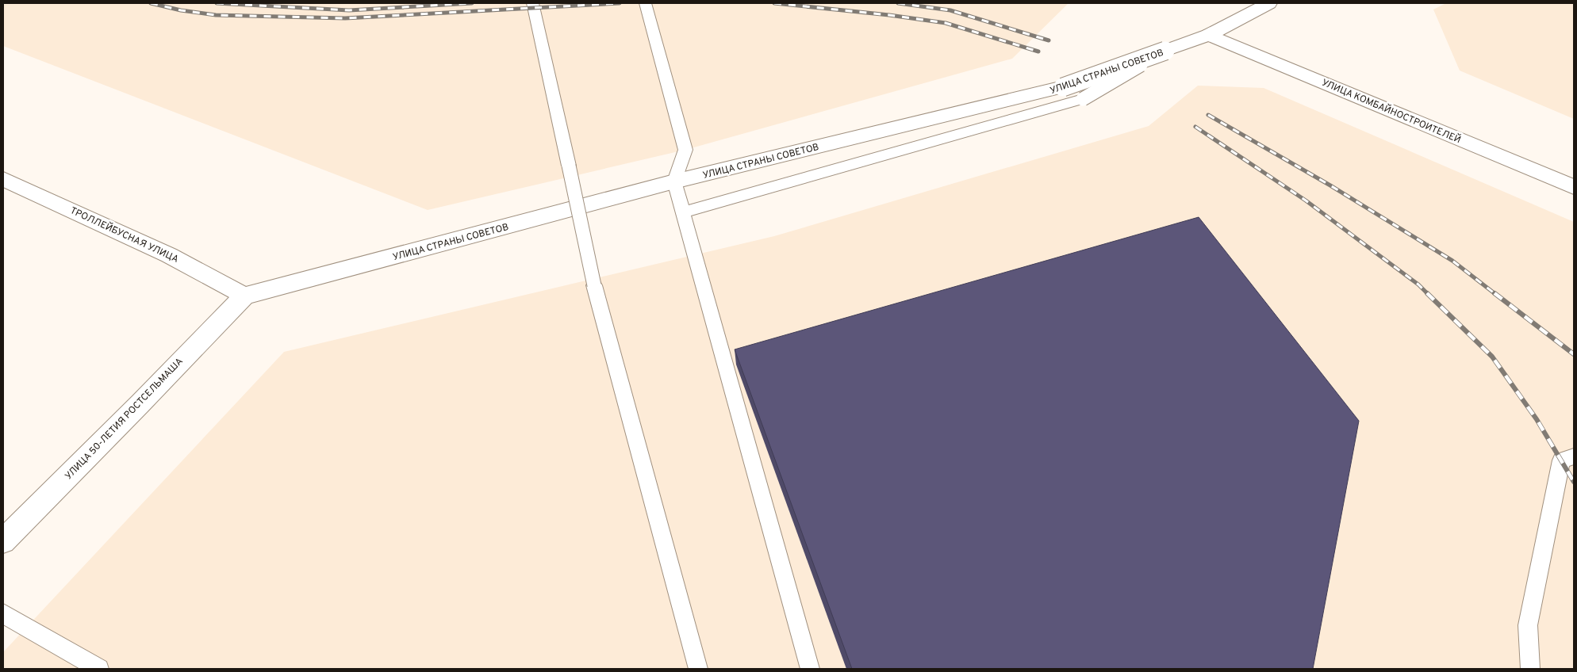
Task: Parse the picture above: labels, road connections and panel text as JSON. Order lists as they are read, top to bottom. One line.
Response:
{"streets":{"main road":["УЛИЦА СТРАНЫ СОВЕТОВ","УЛИЦА КОМБАЙНОСТРОИТЕЛЕЙ","ТРОЛЛЕЙБУСНАЯ УЛИЦА","УЛИЦА 50-ЛЕТИЯ РОСТСЕЛЬМАША"]},"crossings":[["УЛИЦА СТРАНЫ СОВЕТОВ","УЛИЦА КОМБАЙНОСТРОИТЕЛЕЙ"],["УЛИЦА СТРАНЫ СОВЕТОВ","ТРОЛЛЕЙБУСНАЯ УЛИЦА"],["УЛИЦА СТРАНЫ СОВЕТОВ","УЛИЦА 50-ЛЕТИЯ РОСТСЕЛЬМАША"],["ТРОЛЛЕЙБУСНАЯ УЛИЦА","УЛИЦА 50-ЛЕТИЯ РОСТСЕЛЬМАША"]]}
